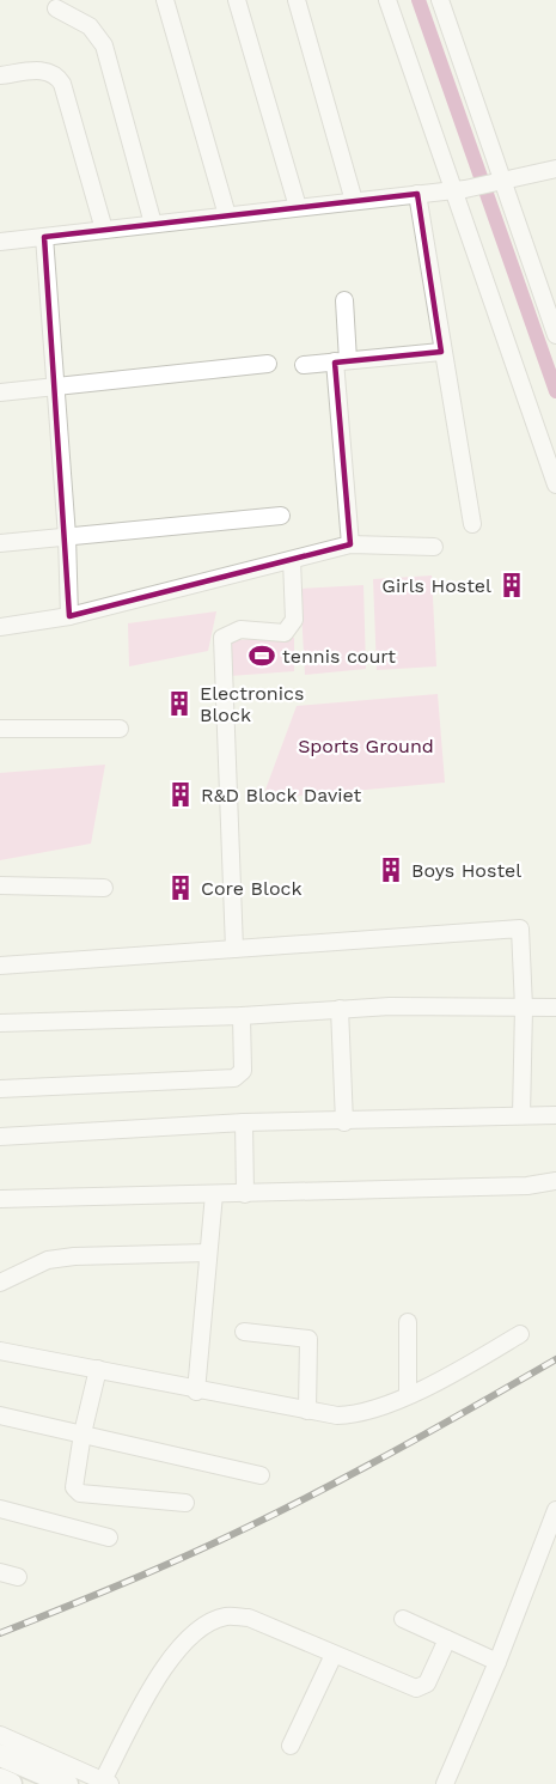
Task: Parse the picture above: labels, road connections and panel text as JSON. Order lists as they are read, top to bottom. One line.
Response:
{"parks":["Sports Ground"],"places":{"building":["Girls Hostel","Electronics Block","R&D Block Daviet","Boys Hostel","Core Block"],"sports":["tennis court"]}}
